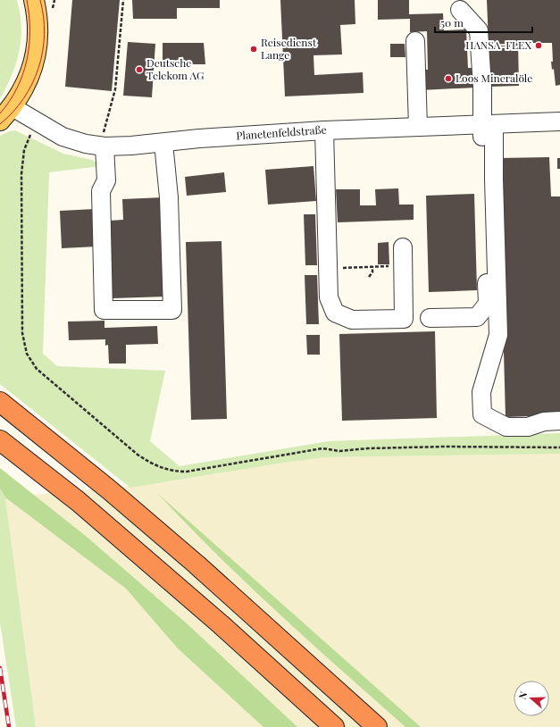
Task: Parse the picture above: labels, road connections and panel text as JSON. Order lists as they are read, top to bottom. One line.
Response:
{"streets":{"street":["Planetenfeldstraße"]},"places":["HANSA-FLEX","Reisedienst Lange","Deutsche Telekom AG","Loos Mineralöle"],"scale_bar":"50 m","north":"left"}
